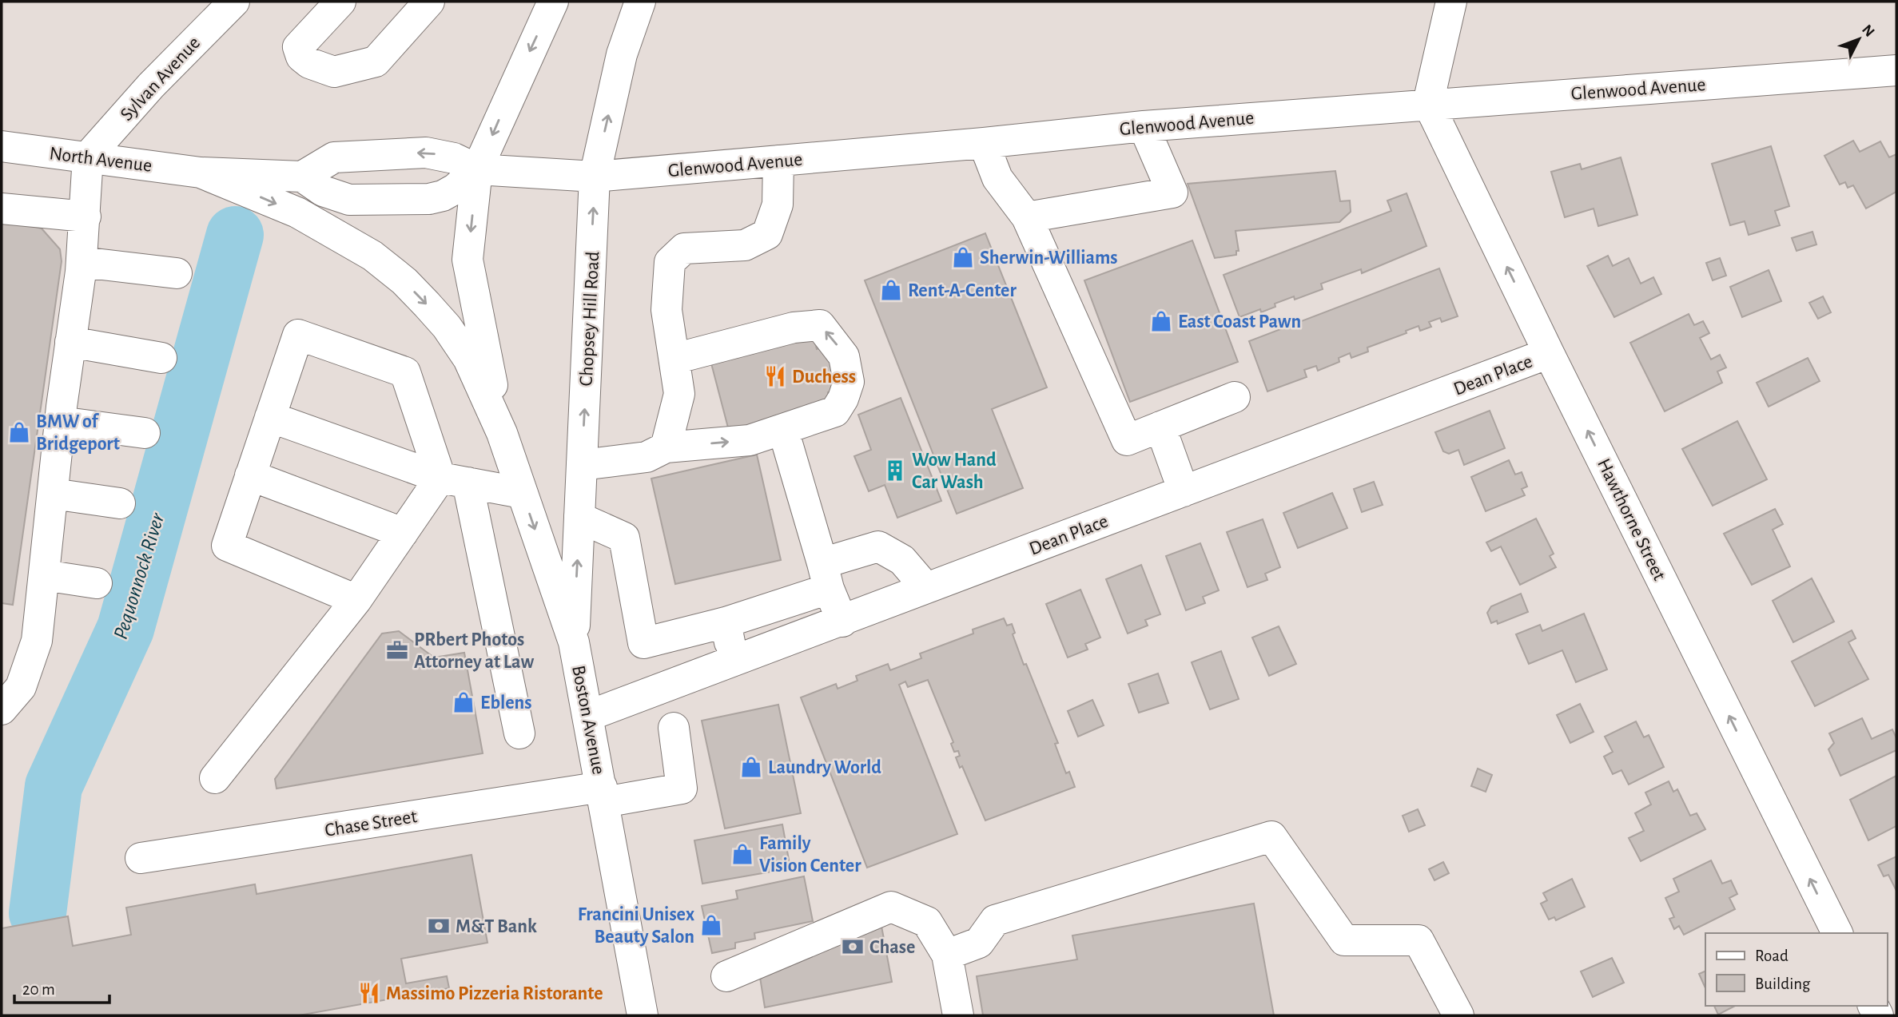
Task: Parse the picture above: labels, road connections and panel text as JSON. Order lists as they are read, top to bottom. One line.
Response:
{"streets":{"street":["Sylvan Avenue","Glenwood Avenue","North Avenue","Chopsey Hill Road","Dean Place","Hawthorne Street","Boston Avenue","Chase Street"]},"crossings":[["Sylvan Avenue","North Avenue"],["Glenwood Avenue","Chopsey Hill Road"],["Glenwood Avenue","Hawthorne Street"],["Chopsey Hill Road","Boston Avenue"],["Dean Place","Hawthorne Street"],["Dean Place","Boston Avenue"],["Boston Avenue","Chase Street"]],"one_way":["Hawthorne Street"],"water":["Pequonnock River"],"places":{"shop":["Sherwin-Williams","Rent-A-Center","East Coast Pawn","BMW of Bridgeport","Eblens","Laundry World","Family Vision Center","Francini Unisex Beauty Salon"],"restaurant":["Duchess","Massimo Pizzeria Ristorante"],"building":["Wow Hand Car Wash"],"office":["PRbert Photos Attorney at Law"],"bank":["M&T Bank","Chase"]},"legend":["Road","Building"],"scale_bar":"20 m","north":"top right"}
